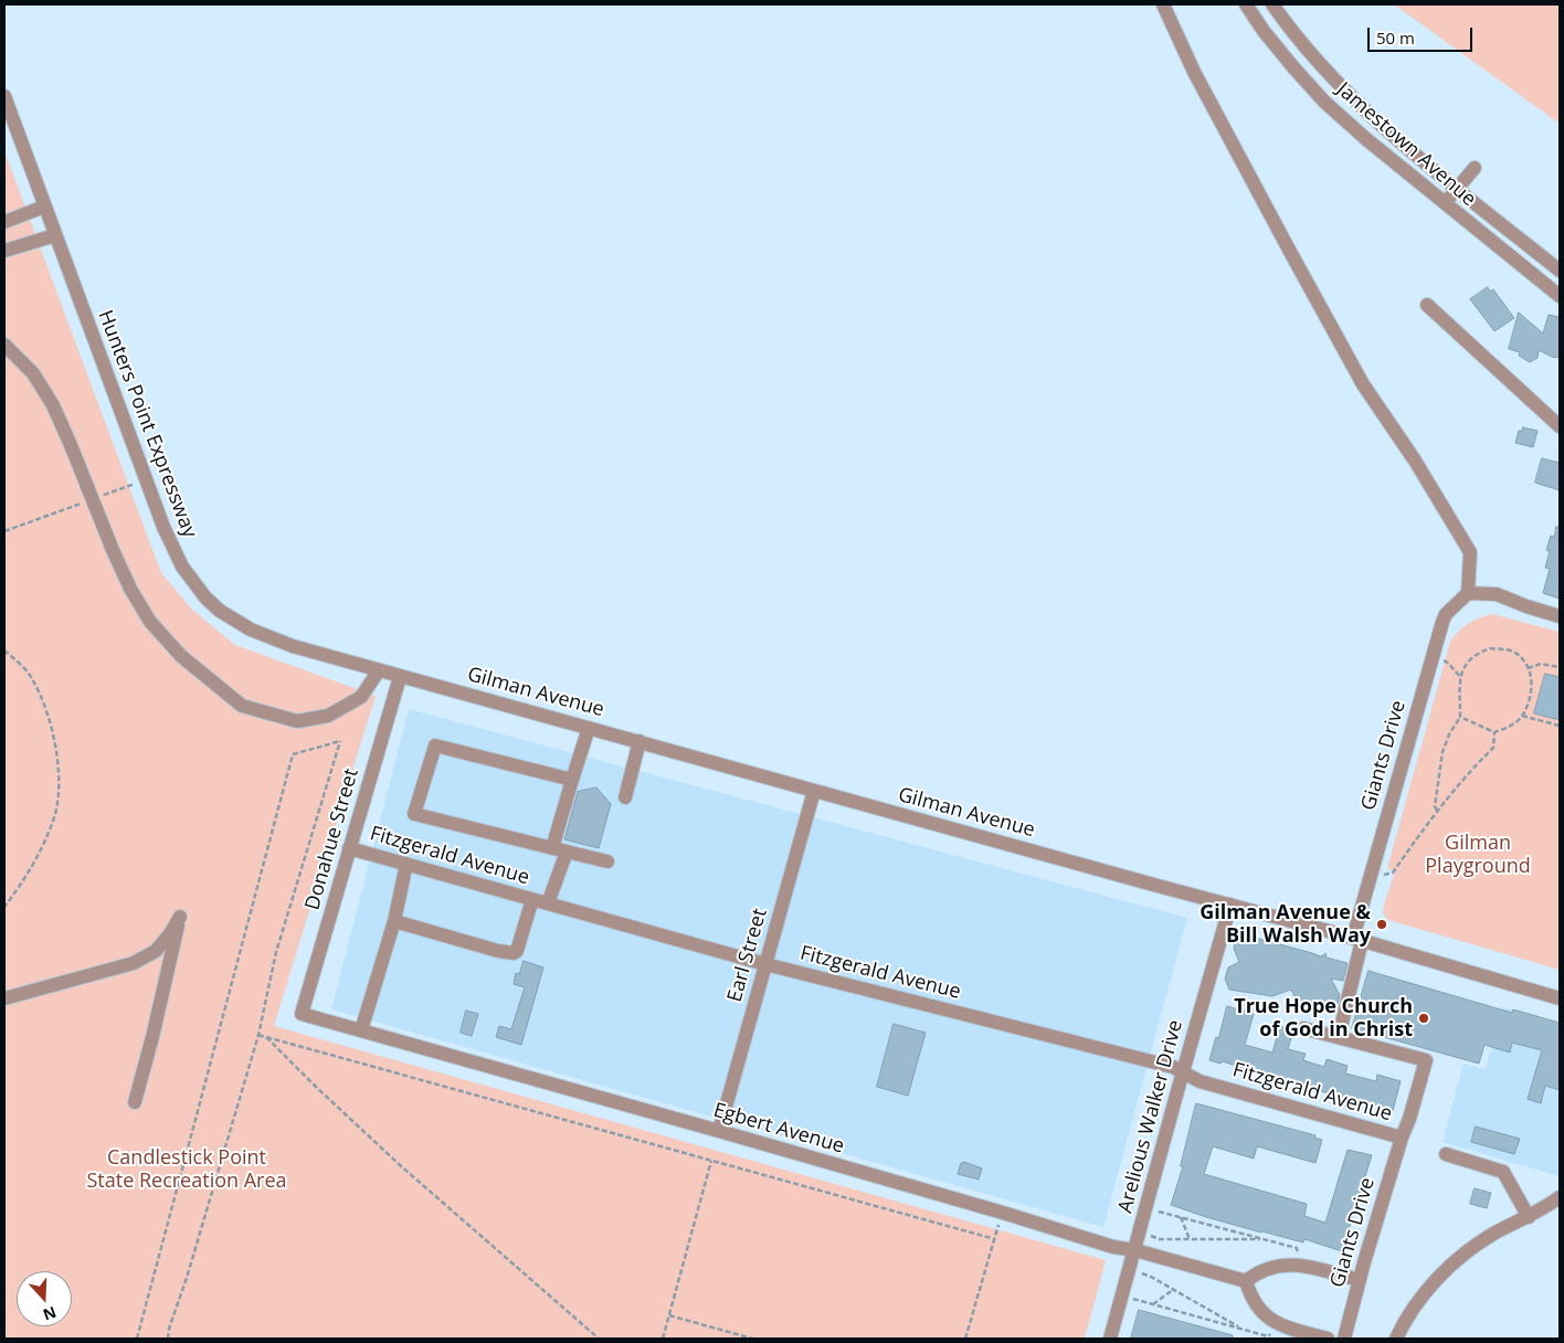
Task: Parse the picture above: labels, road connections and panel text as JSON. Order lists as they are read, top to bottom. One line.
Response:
{"streets":{"street":["Jamestown Avenue","Hunters Point Expressway","Gilman Avenue","Giants Drive","Donahue Street","Fitzgerald Avenue","Earl Street","Arelious Walker Drive","Egbert Avenue"]},"crossings":[["Hunters Point Expressway","Gilman Avenue"],["Gilman Avenue","Giants Drive"],["Gilman Avenue","Donahue Street"],["Gilman Avenue","Earl Street"],["Gilman Avenue","Arelious Walker Drive"],["Giants Drive","Fitzgerald Avenue"],["Donahue Street","Fitzgerald Avenue"],["Donahue Street","Egbert Avenue"],["Fitzgerald Avenue","Earl Street"],["Fitzgerald Avenue","Arelious Walker Drive"],["Earl Street","Egbert Avenue"],["Arelious Walker Drive","Egbert Avenue"]],"parks":["Gilman Playground","Candlestick Point State Recreation Area"],"places":["Gilman Avenue & Bill Walsh Way","True Hope Church of God in Christ"],"scale_bar":"50 m","north":"bottom"}
